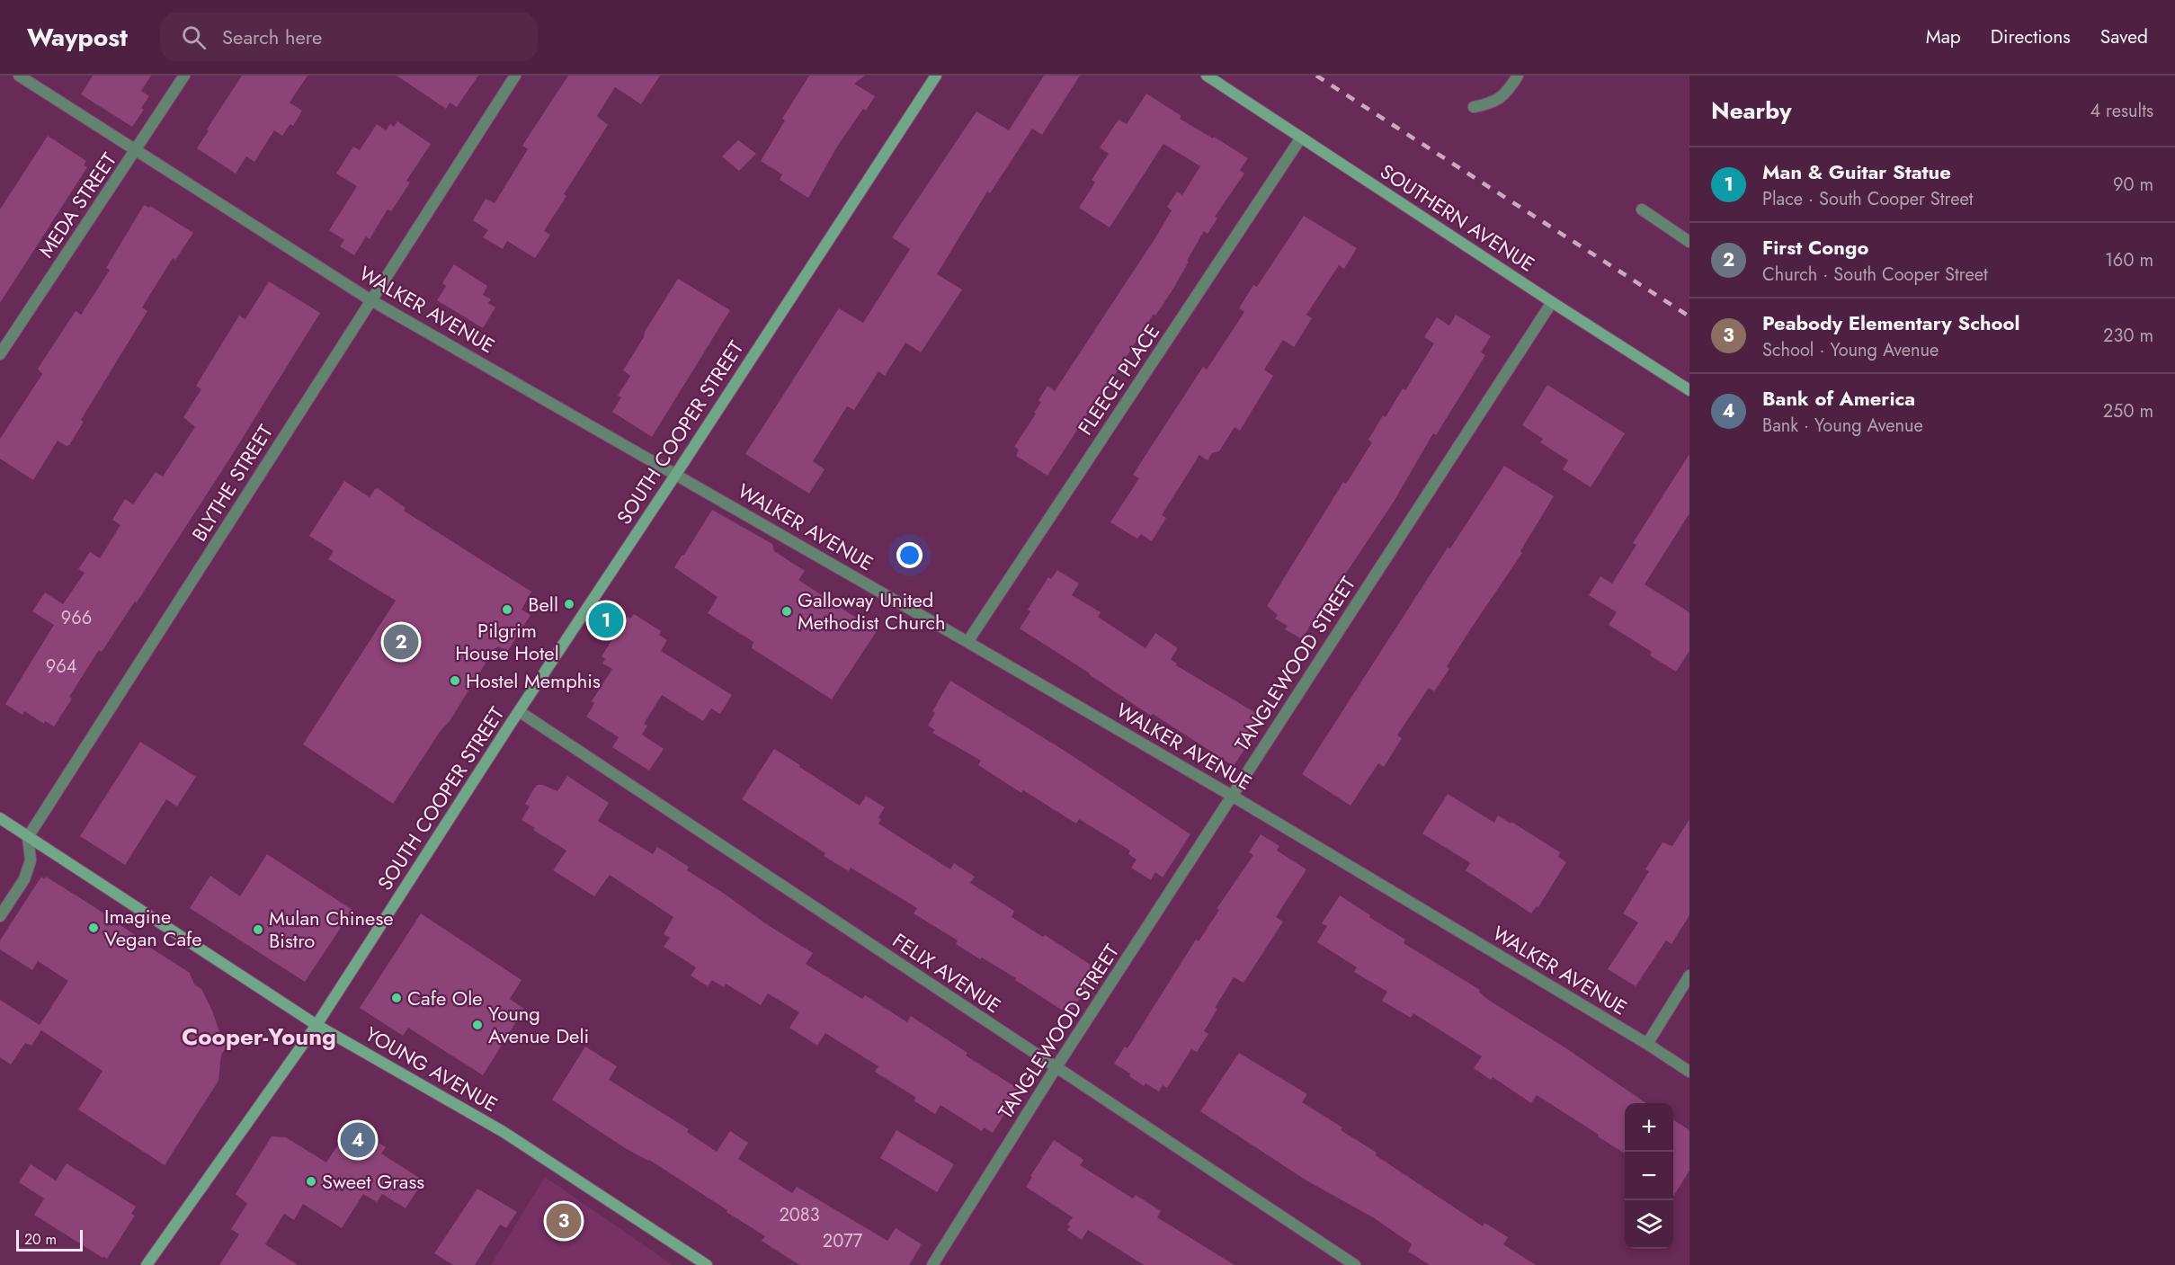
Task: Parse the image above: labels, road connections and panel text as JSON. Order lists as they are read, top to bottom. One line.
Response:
{"streets":{"main road":["SOUTHERN AVENUE","SOUTH COOPER STREET","YOUNG AVENUE"],"street":["MEDA STREET","WALKER AVENUE","FLEECE PLACE","BLYTHE STREET","TANGLEWOOD STREET","FELIX AVENUE"]},"crossings":[["MEDA STREET","WALKER AVENUE"],["SOUTHERN AVENUE","FLEECE PLACE"],["SOUTHERN AVENUE","TANGLEWOOD STREET"],["WALKER AVENUE","FLEECE PLACE"],["WALKER AVENUE","SOUTH COOPER STREET"],["WALKER AVENUE","BLYTHE STREET"],["WALKER AVENUE","TANGLEWOOD STREET"],["SOUTH COOPER STREET","FELIX AVENUE"],["SOUTH COOPER STREET","YOUNG AVENUE"],["BLYTHE STREET","YOUNG AVENUE"],["TANGLEWOOD STREET","FELIX AVENUE"]],"districts":["Cooper-Young"],"places":["Bell","Pilgrim House Hotel","Galloway United Methodist Church","Hostel Memphis","Imagine Vegan Cafe","Mulan Chinese Bistro","Cafe Ole","Young Avenue Deli","Sweet Grass"],"house_numbers":["966","964","2083","2077"],"scale_bar":"20 m","page":{"header":"Waypost","search":"Search here","nav":["Map","Directions","Saved"],"heading":["Nearby","4 results"],"list":[{"mark":"1","name":"Man & Guitar Statue","note":"Place · South Cooper Street","value":"90 m"},{"mark":"2","name":"First Congo","note":"Church · South Cooper Street","value":"160 m"},{"mark":"3","name":"Peabody Elementary School","note":"School · Young Avenue","value":"230 m"},{"mark":"4","name":"Bank of America","note":"Bank · Young Avenue","value":"250 m"}],"pins":["1","2","4","3"],"map_buttons":["+","−"],"scale":"20 m"}}
